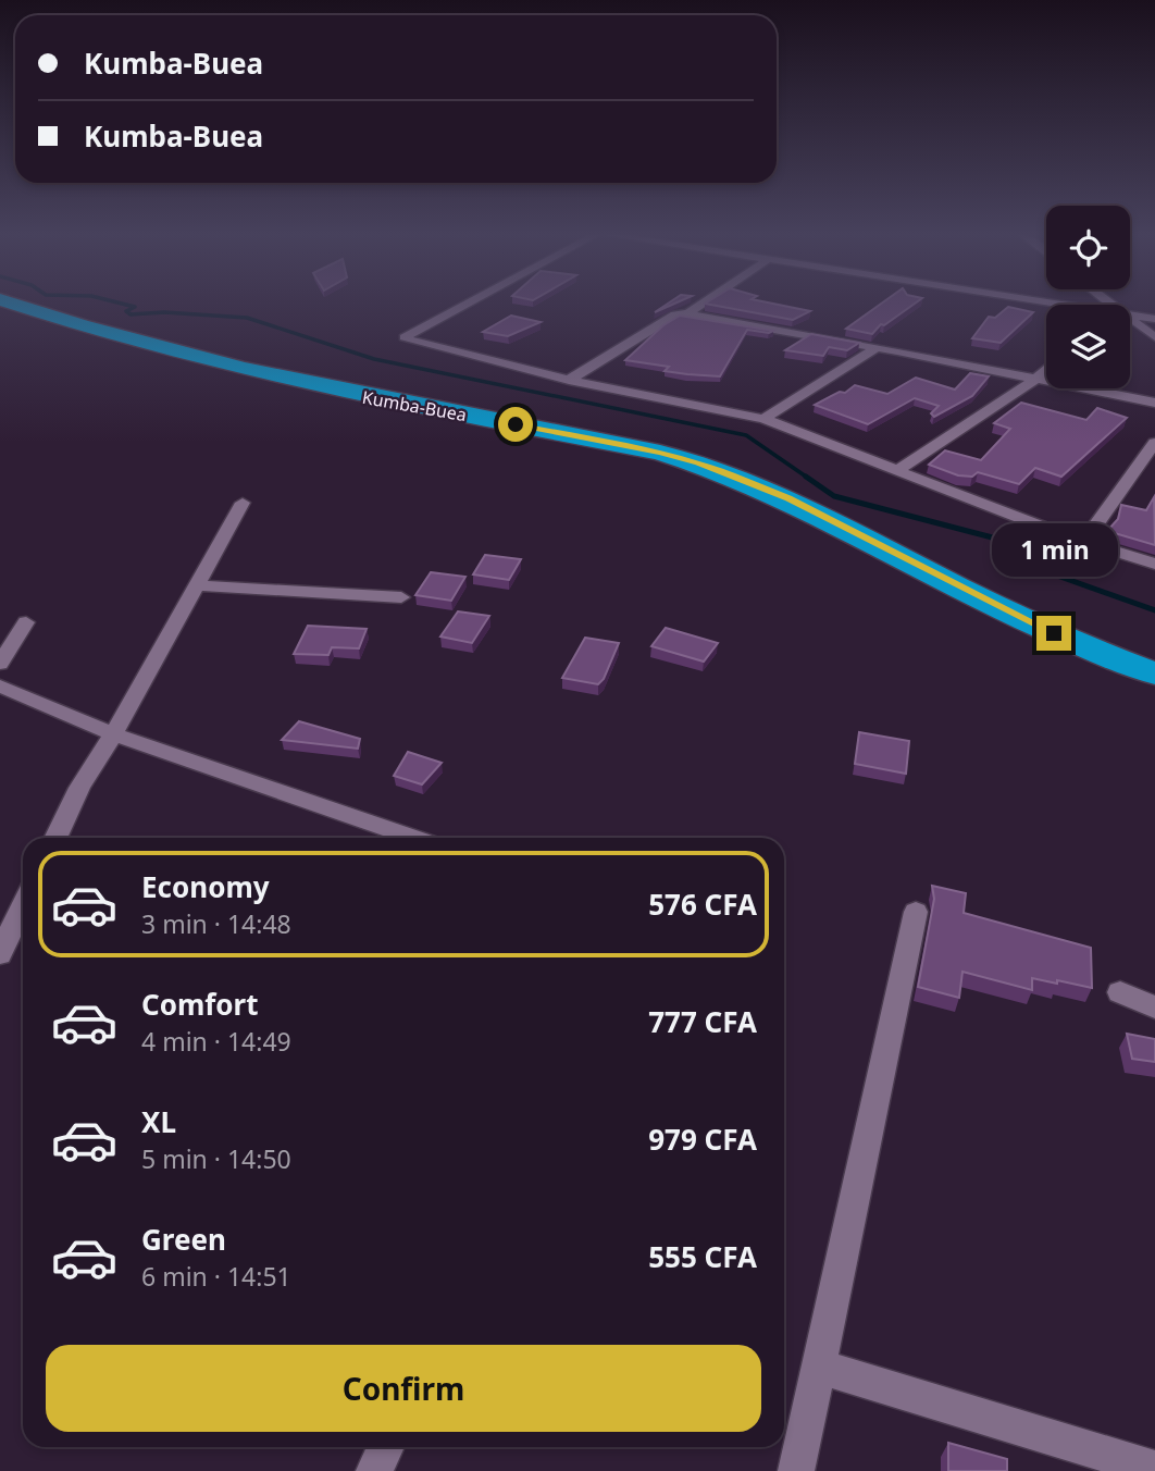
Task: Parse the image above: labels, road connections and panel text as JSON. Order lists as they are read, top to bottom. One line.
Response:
{"streets":{"highway":["Kumba-Buea"]},"page":{"banner":["Kumba-Buea","Kumba-Buea"],"bubble":"1 min","list":[{"name":"Economy","note":"3 min · 14:48","value":"576 CFA"},{"name":"Comfort","note":"4 min · 14:49","value":"777 CFA"},{"name":"XL","note":"5 min · 14:50","value":"979 CFA"},{"name":"Green","note":"6 min · 14:51","value":"555 CFA"}],"buttons":"Confirm"}}
